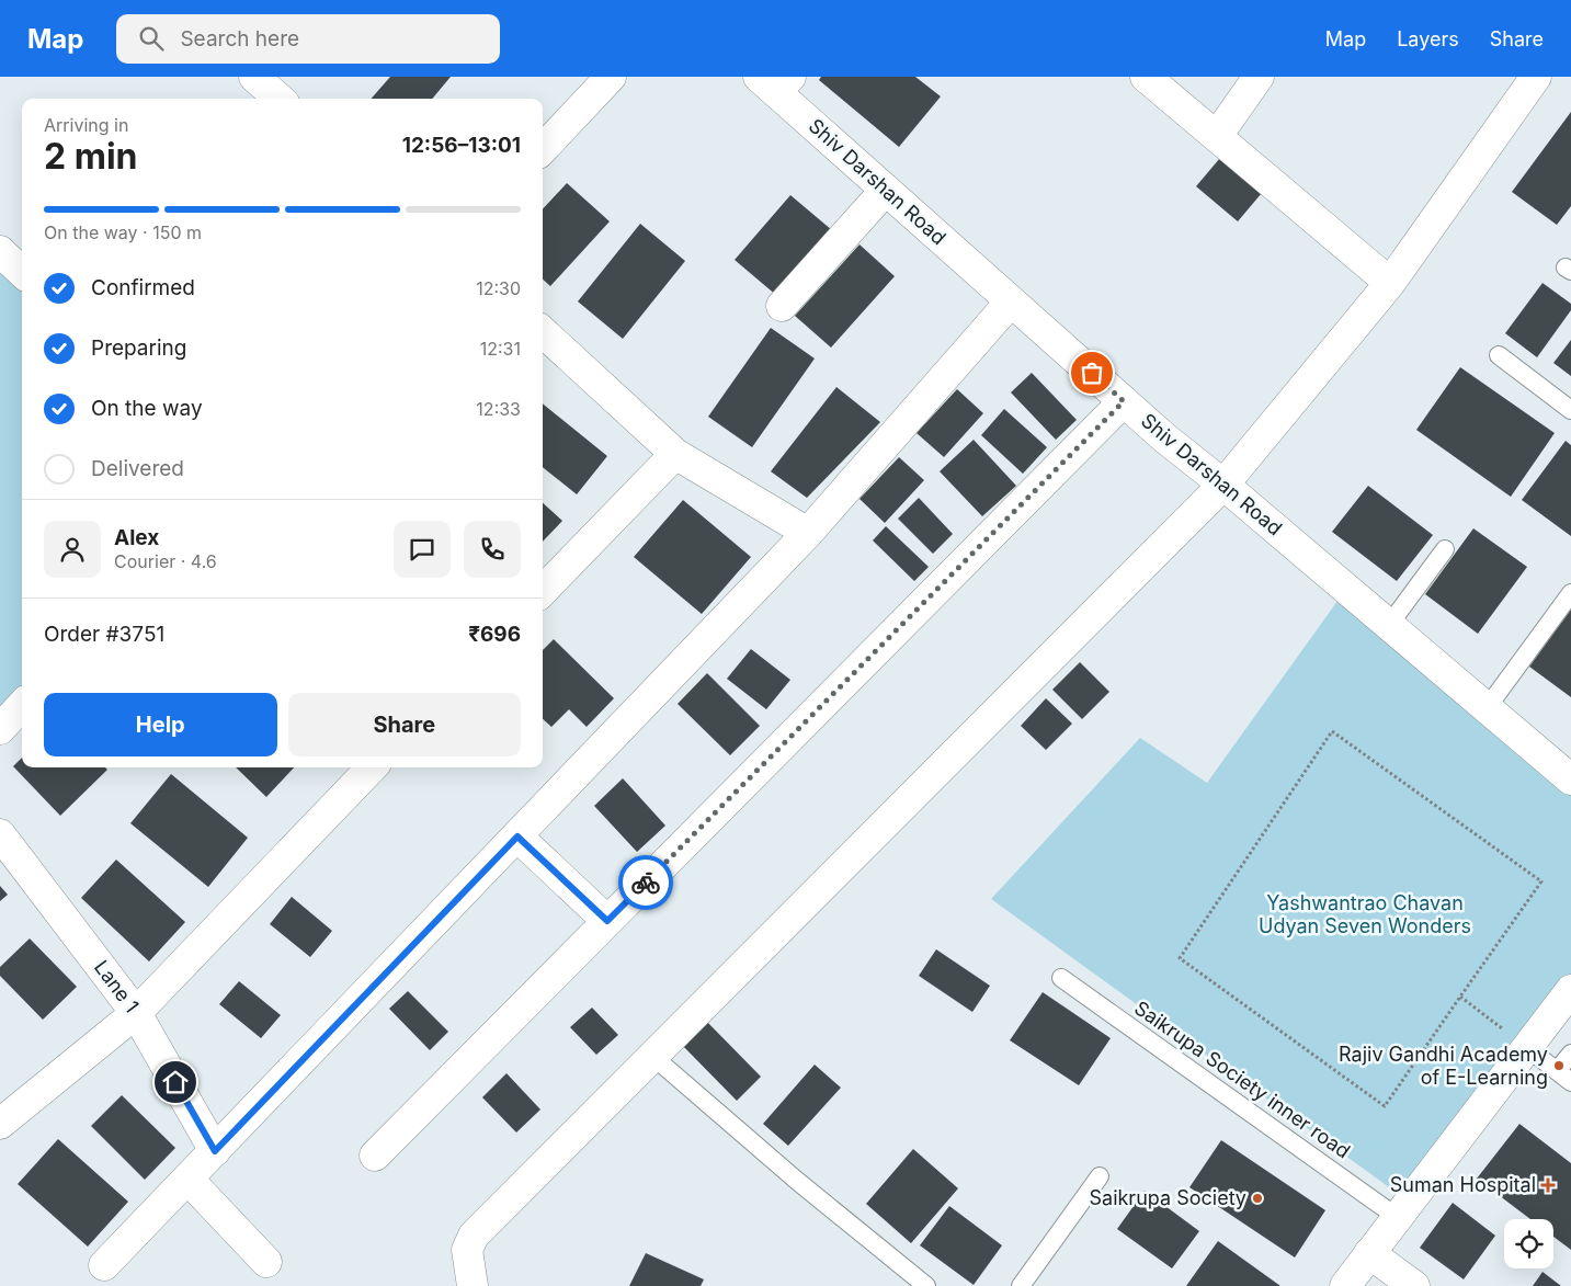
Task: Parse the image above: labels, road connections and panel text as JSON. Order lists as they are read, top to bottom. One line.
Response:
{"streets":{"street":["Shiv Darshan Road","Lane 1"],"lane":["Saikrupa Society inner road"]},"parks":["Yashwantrao Chavan Udyan Seven Wonders"],"places":{"other":["Rajiv Gandhi Academy of E-Learning","Saikrupa Society"],"health":["Suman Hospital"]},"page":{"header":"Map","search":"Search here","nav":["Map","Layers","Share"],"heading":["2 min","Arriving in","12:56–13:01"],"panel":["Alex","Courier · 4.6","Order #3751","₹696"],"bar":"On the way · 150 m","list":[["Confirmed","12:30"],["Preparing","12:31"],["On the way","12:33"],"Delivered"],"buttons":["Help","Share"]}}
